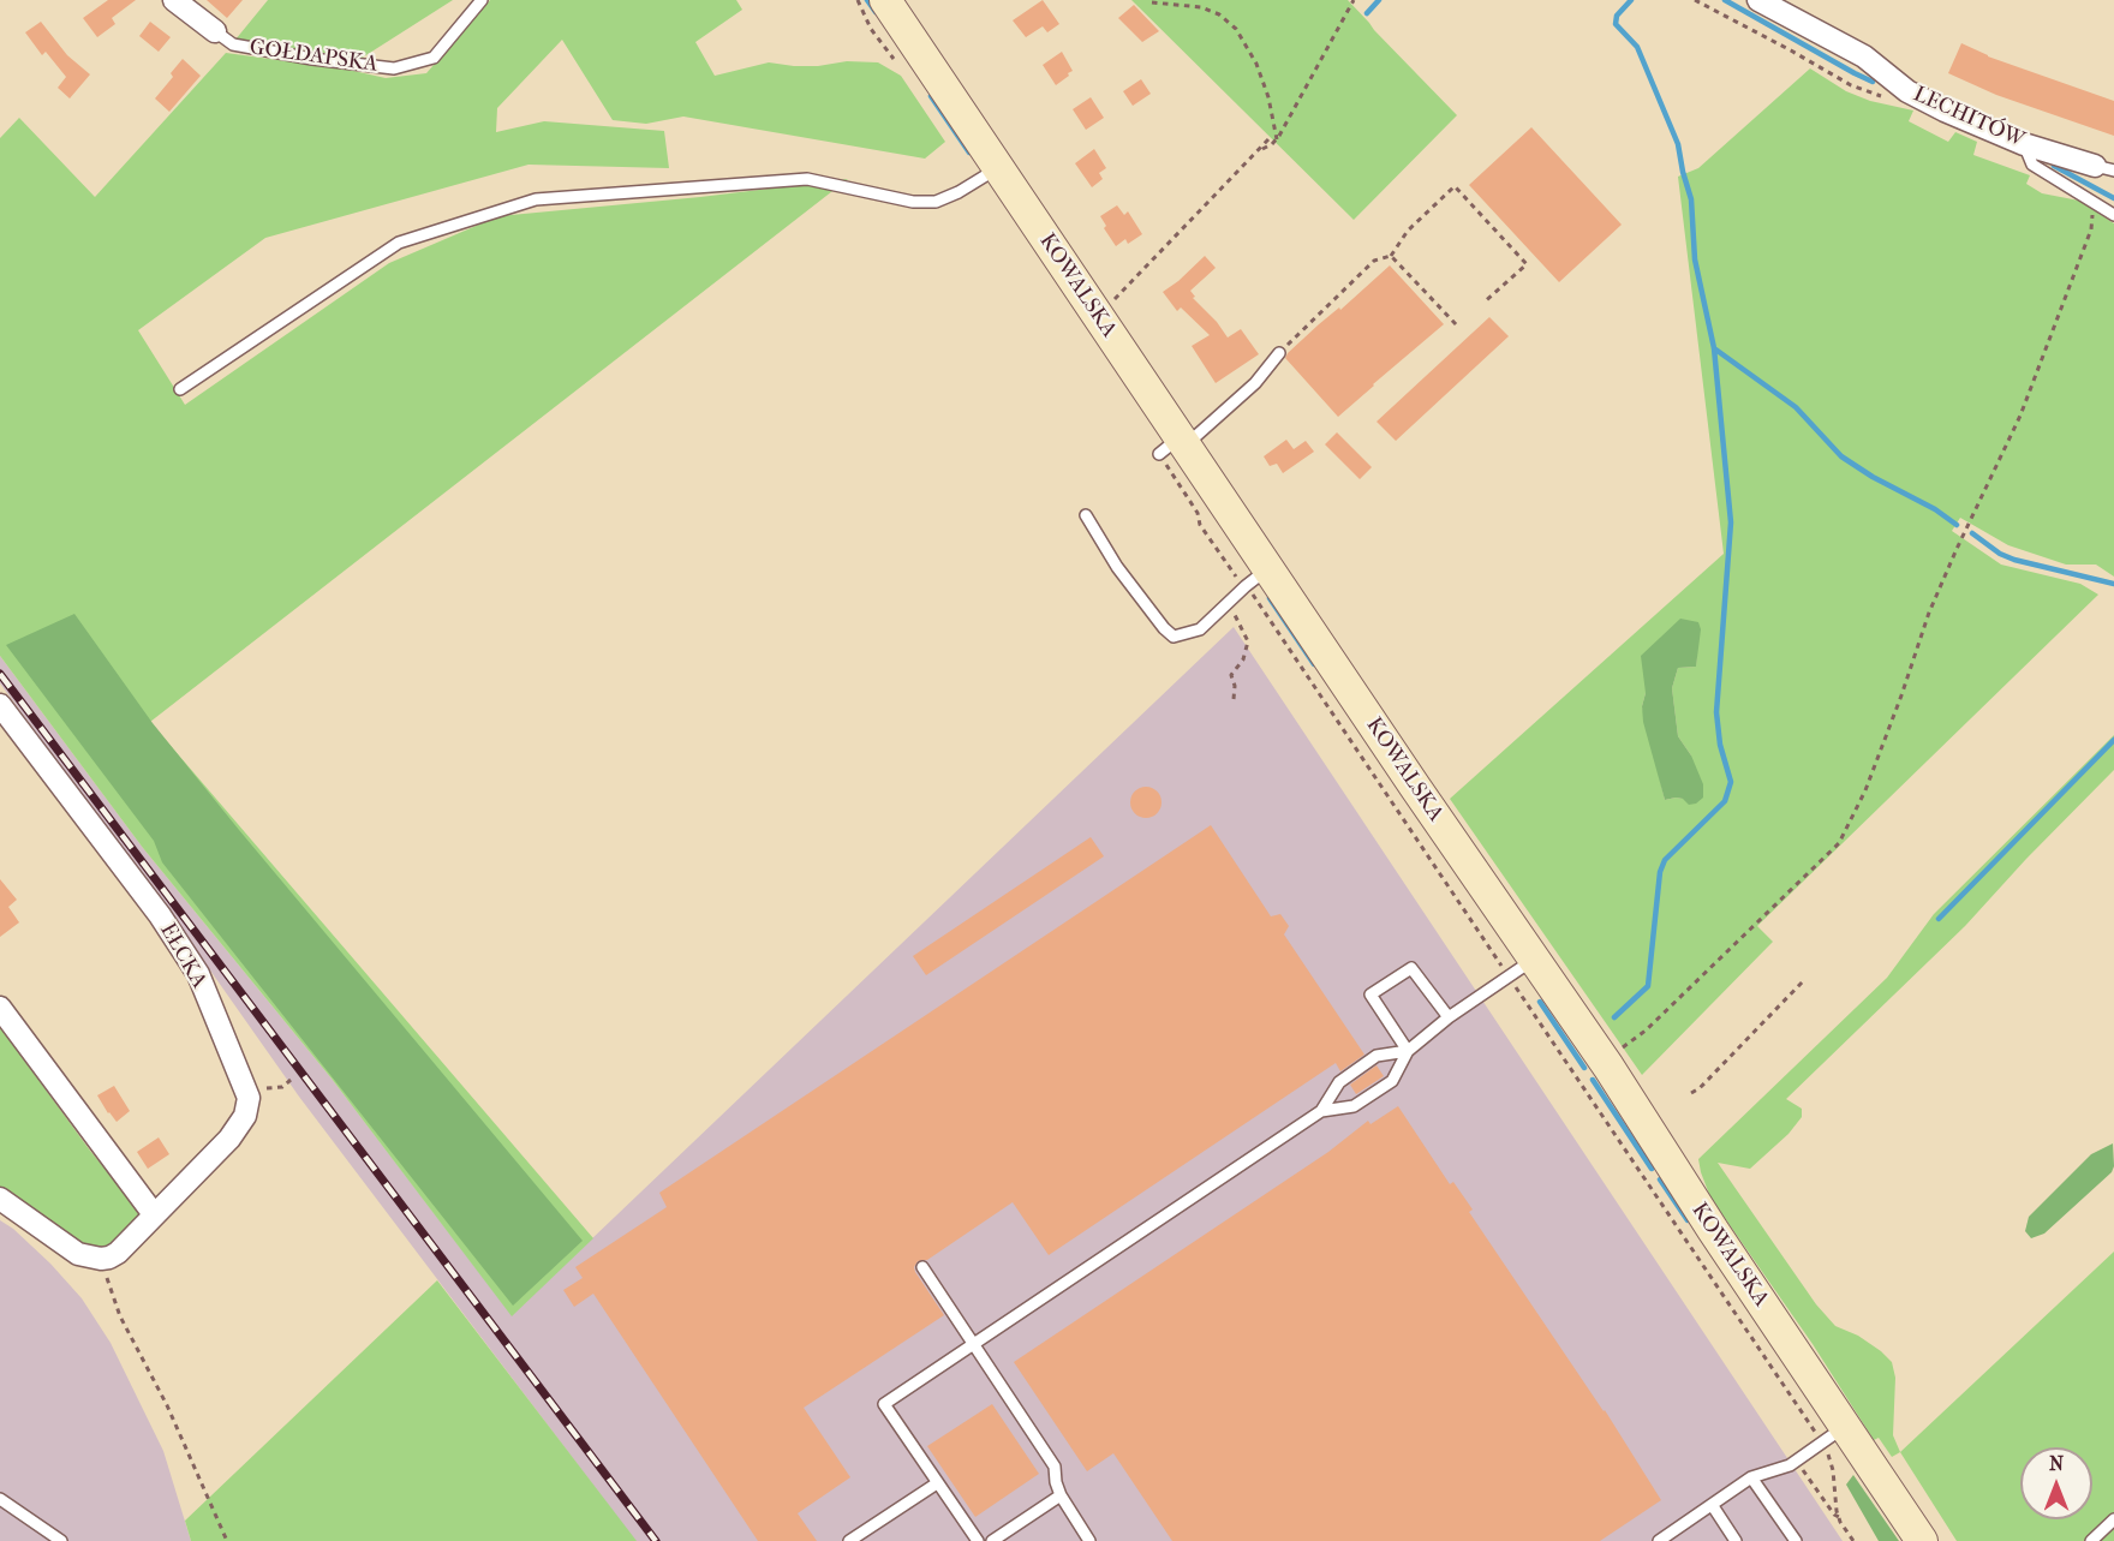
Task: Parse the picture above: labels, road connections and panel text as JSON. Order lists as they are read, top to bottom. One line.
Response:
{"streets":{"street":["GOŁDAPSKA","LECHITÓW","KOWALSKA","EŁCKA"]},"north":"top"}
